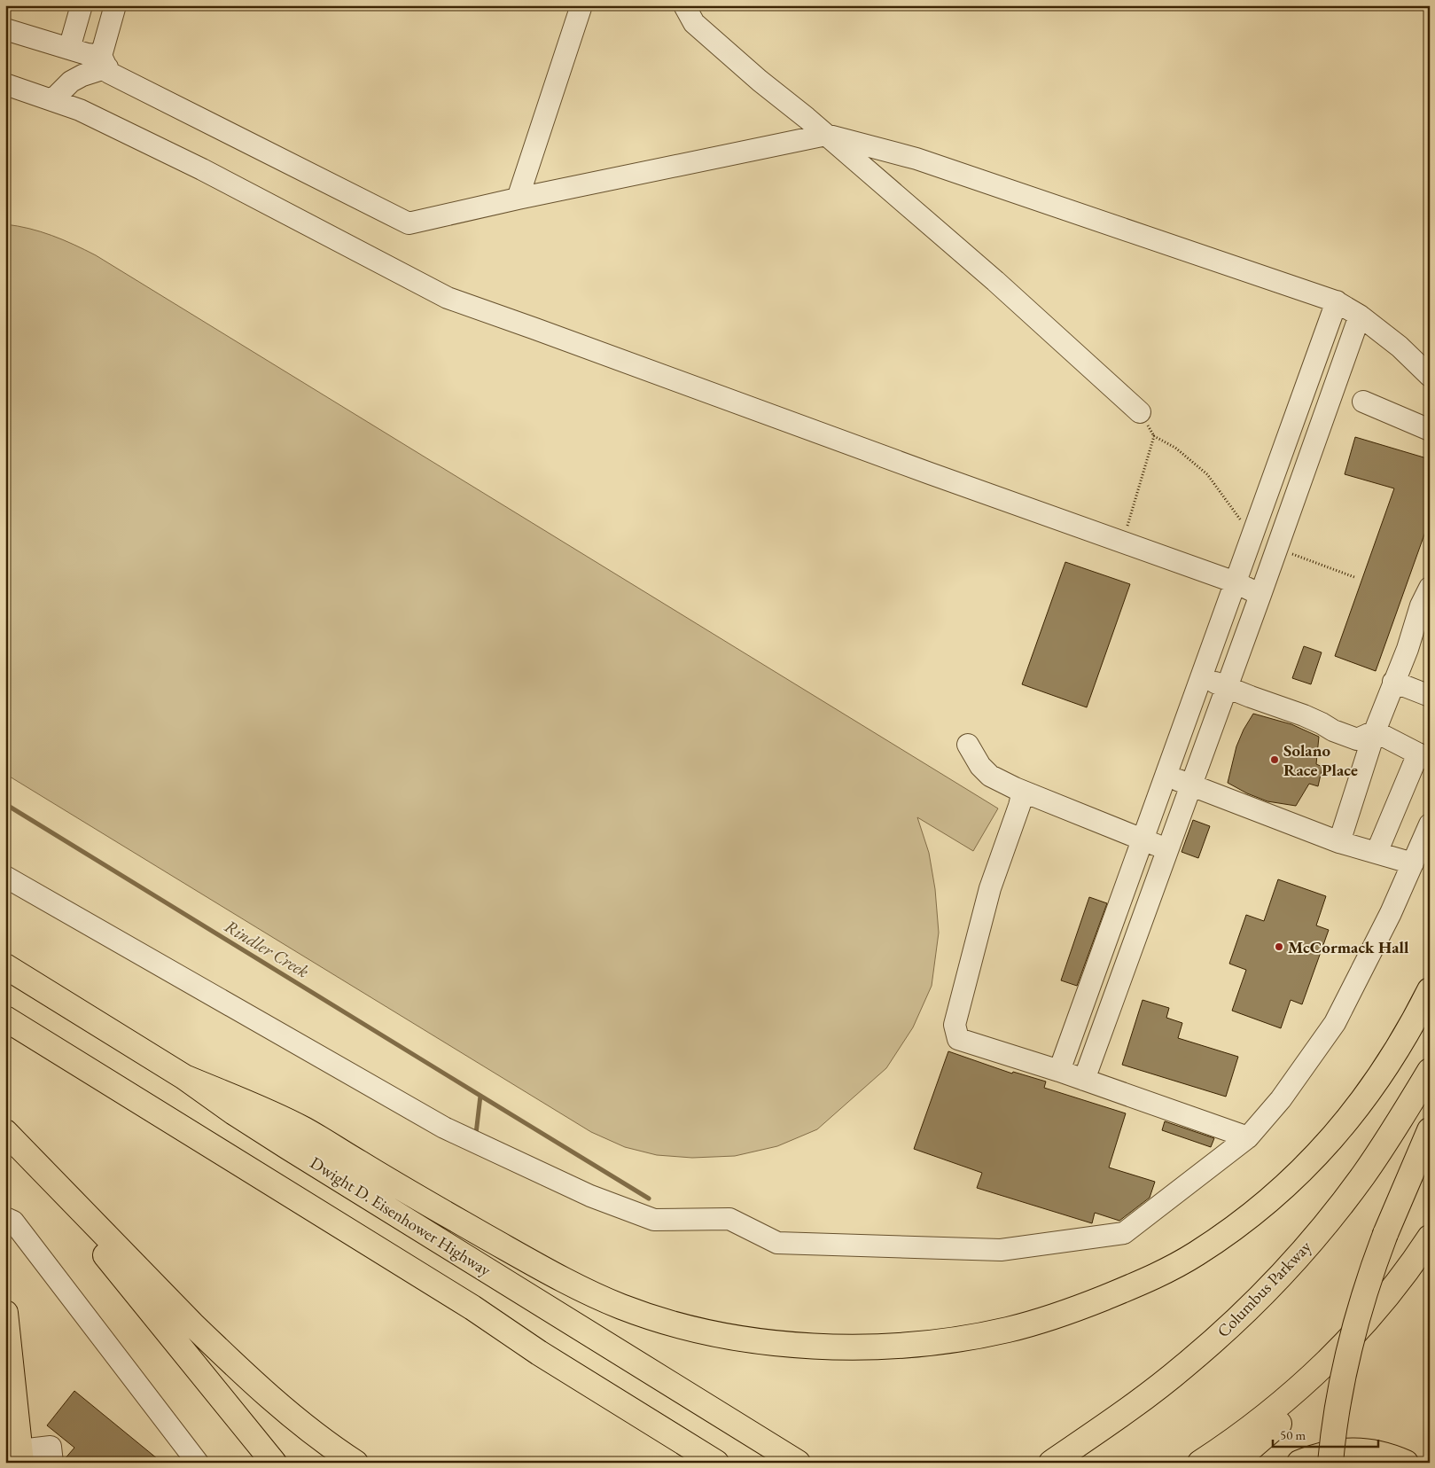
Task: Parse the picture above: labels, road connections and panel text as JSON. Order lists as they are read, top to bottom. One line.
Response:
{"streets":{"main road":["Dwight D. Eisenhower Highway","Columbus Parkway"]},"water":["Rindler Creek"],"places":["Solano Race Place","McCormack Hall"],"scale_bar":"50 m"}
